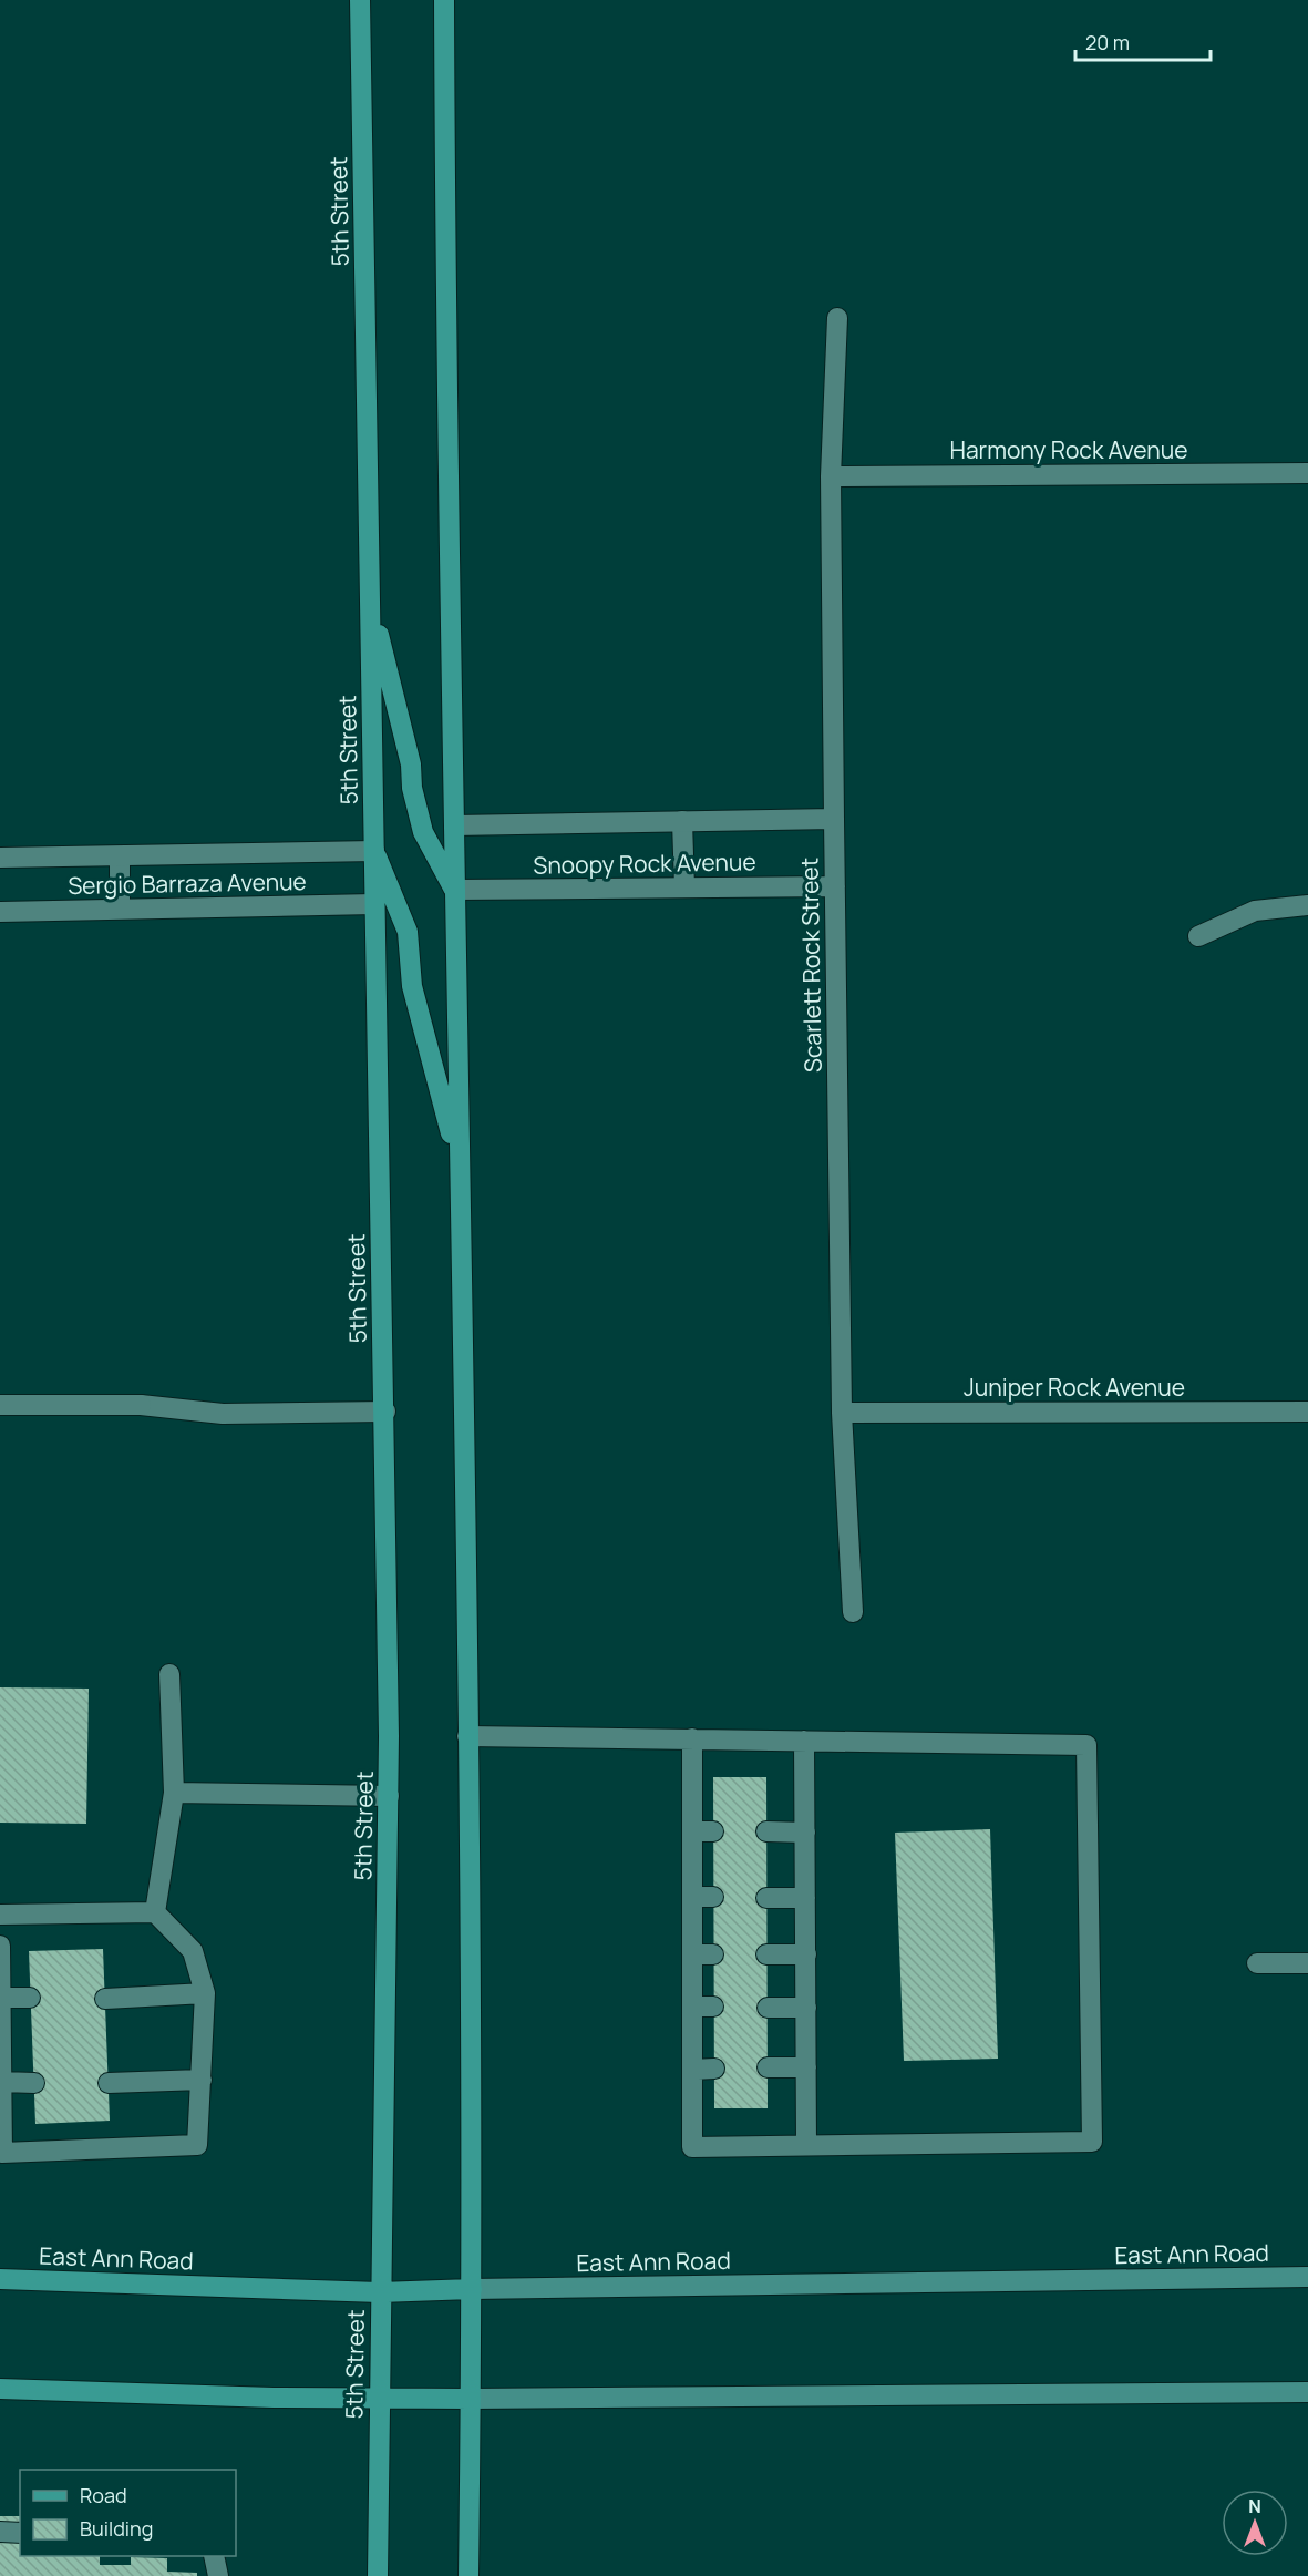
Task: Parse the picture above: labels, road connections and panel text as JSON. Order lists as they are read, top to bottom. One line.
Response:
{"streets":{"main road":["5th Street","East Ann Road"],"street":["Harmony Rock Avenue","Snoopy Rock Avenue","Sergio Barraza Avenue","Scarlett Rock Street","Juniper Rock Avenue"]},"crossings":[["5th Street","Sergio Barraza Avenue"],["5th Street","East Ann Road"],["Harmony Rock Avenue","Scarlett Rock Street"],["Snoopy Rock Avenue","Scarlett Rock Street"],["Scarlett Rock Street","Juniper Rock Avenue"]],"legend":["Road","Building"],"scale_bar":"20 m","north":"top"}
